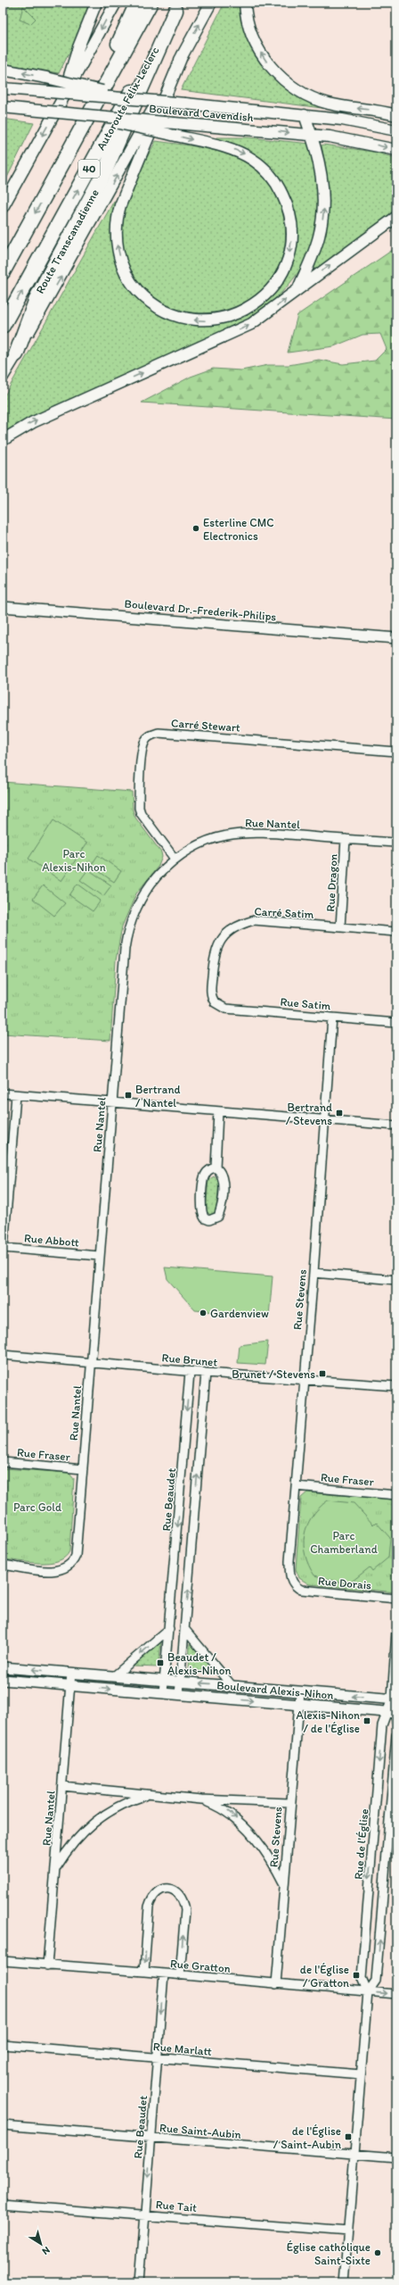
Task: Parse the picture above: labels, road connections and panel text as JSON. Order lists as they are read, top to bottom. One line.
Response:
{"streets":{"highway":["Autoroute Félix-Leclerc","40"],"main road":["Boulevard Cavendish","Route Transcanadienne"],"street":["Boulevard Dr.-Frederik-Philips","Carré Stewart","Rue Nantel","Rue Dragon","Carré Satim","Rue Satim","Rue Abbott","Rue Stevens","Rue Brunet","Rue Fraser","Rue Beaudet","Rue Dorais","Boulevard Alexis-Nihon","Rue de l'Église","Rue Gratton","Rue Marlatt","Rue Saint-Aubin","Rue Tait"]},"crossings":[["Carré Stewart","Rue Nantel"],["Rue Nantel","Rue Dragon"],["Rue Nantel","Rue Abbott"],["Rue Nantel","Rue Brunet"],["Rue Nantel","Rue Fraser"],["Rue Nantel","Boulevard Alexis-Nihon"],["Rue Nantel","Rue Gratton"],["Rue Dragon","Carré Satim"],["Carré Satim","Rue Satim"],["Rue Satim","Rue Stevens"],["Rue Stevens","Rue Brunet"],["Rue Stevens","Rue Fraser"],["Rue Stevens","Rue Dorais"],["Rue Stevens","Boulevard Alexis-Nihon"],["Rue Stevens","Rue Gratton"],["Rue Brunet","Rue Beaudet"],["Rue Beaudet","Boulevard Alexis-Nihon"],["Rue Beaudet","Rue Gratton"],["Rue Beaudet","Rue Marlatt"],["Rue Beaudet","Rue Saint-Aubin"],["Rue Beaudet","Rue Tait"],["Boulevard Alexis-Nihon","Rue de l'Église"],["Rue de l'Église","Rue Gratton"],["Rue de l'Église","Rue Marlatt"],["Rue de l'Église","Rue Saint-Aubin"],["Rue de l'Église","Rue Tait"]],"parks":["Parc Alexis-Nihon","Parc Gold","Parc Chamberland"],"places":{"other":["Esterline CMC Electronics","Gardenview","Église catholique Saint-Sixte"],"transit":["Bertrand / Nantel","Bertrand / Stevens","Brunet / Stevens","Beaudet / Alexis-Nihon","Alexis-Nihon / de l'Église","de l'Église / Gratton","de l'Église / Saint-Aubin"]},"north":"bottom right"}
